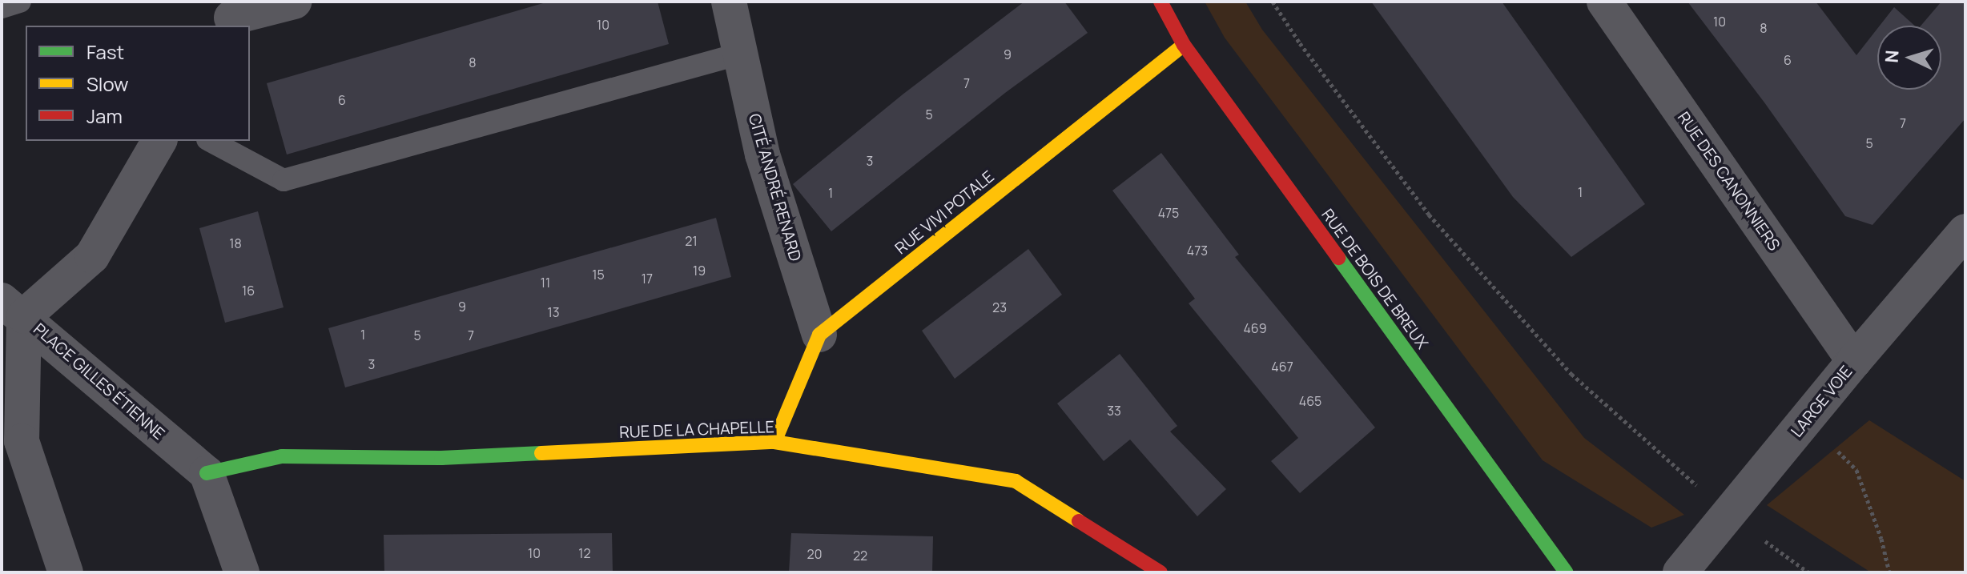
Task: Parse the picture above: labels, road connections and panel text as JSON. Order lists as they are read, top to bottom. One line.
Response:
{"streets":{"street":["RUE DES CANONNIERS","CITÉ ANDRÉ RENARD","RUE VIVI POTALE","RUE DE BOIS DE BREUX","PLACE GILLES ÉTIENNE","LARGE VOIE","RUE DE LA CHAPELLE"]},"crossings":[["RUE DES CANONNIERS","LARGE VOIE"],["CITÉ ANDRÉ RENARD","RUE VIVI POTALE"],["RUE VIVI POTALE","RUE DE BOIS DE BREUX"],["RUE VIVI POTALE","RUE DE LA CHAPELLE"],["PLACE GILLES ÉTIENNE","RUE DE LA CHAPELLE"]],"house_numbers":["10","10","8","9","6","8","7","6","5","7","5","3","1","1","475","21","18","473","19","15","17","11","16","9","23","13","469","1","5","7","3","467","465","33","10","12","20","22"],"legend":["Fast","Slow","Jam"],"north":"left"}
